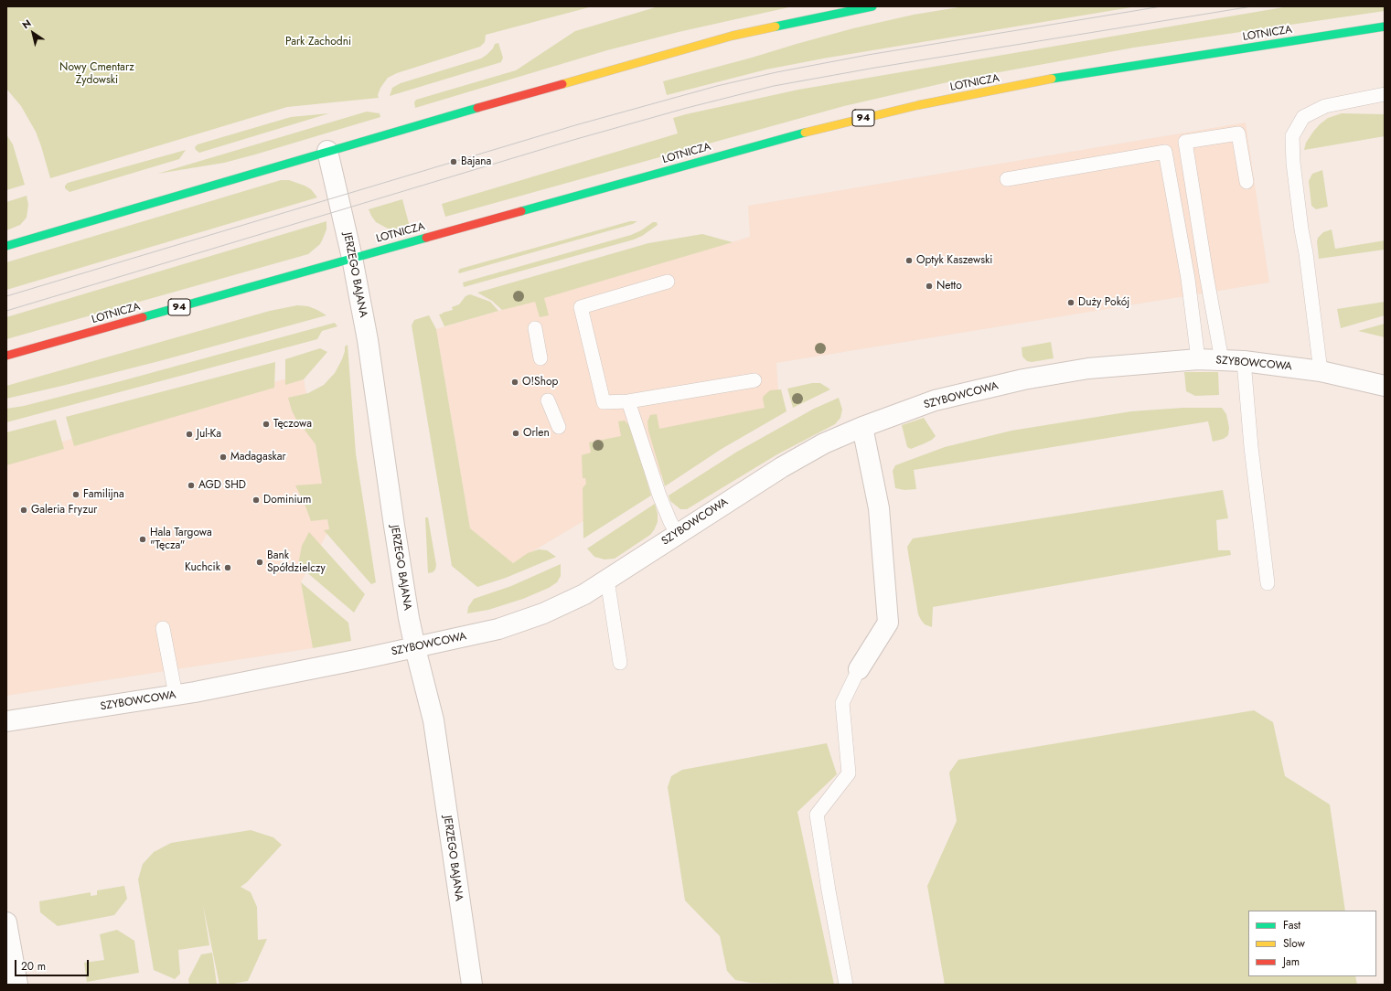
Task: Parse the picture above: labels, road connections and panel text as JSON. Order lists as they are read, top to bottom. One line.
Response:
{"streets":{"main road":["LOTNICZA","94"],"street":["JERZEGO BAJANA","SZYBOWCOWA"]},"crossings":[["LOTNICZA","JERZEGO BAJANA"],["JERZEGO BAJANA","SZYBOWCOWA"]],"parks":["Park Zachodni","Nowy Cmentarz Żydowski"],"places":["Bajana","Optyk Kaszewski","Netto","Duży Pokój","O!Shop","Tęczowa","Orlen","Jul-Ka","Madagaskar","AGD SHD","Familijna","Dominium","Galeria Fryzur","Hala Targowa \"Tęcza\"","Bank Spółdzielczy","Kuchcik"],"legend":["Fast","Slow","Jam"],"scale_bar":"20 m","north":"top left"}
